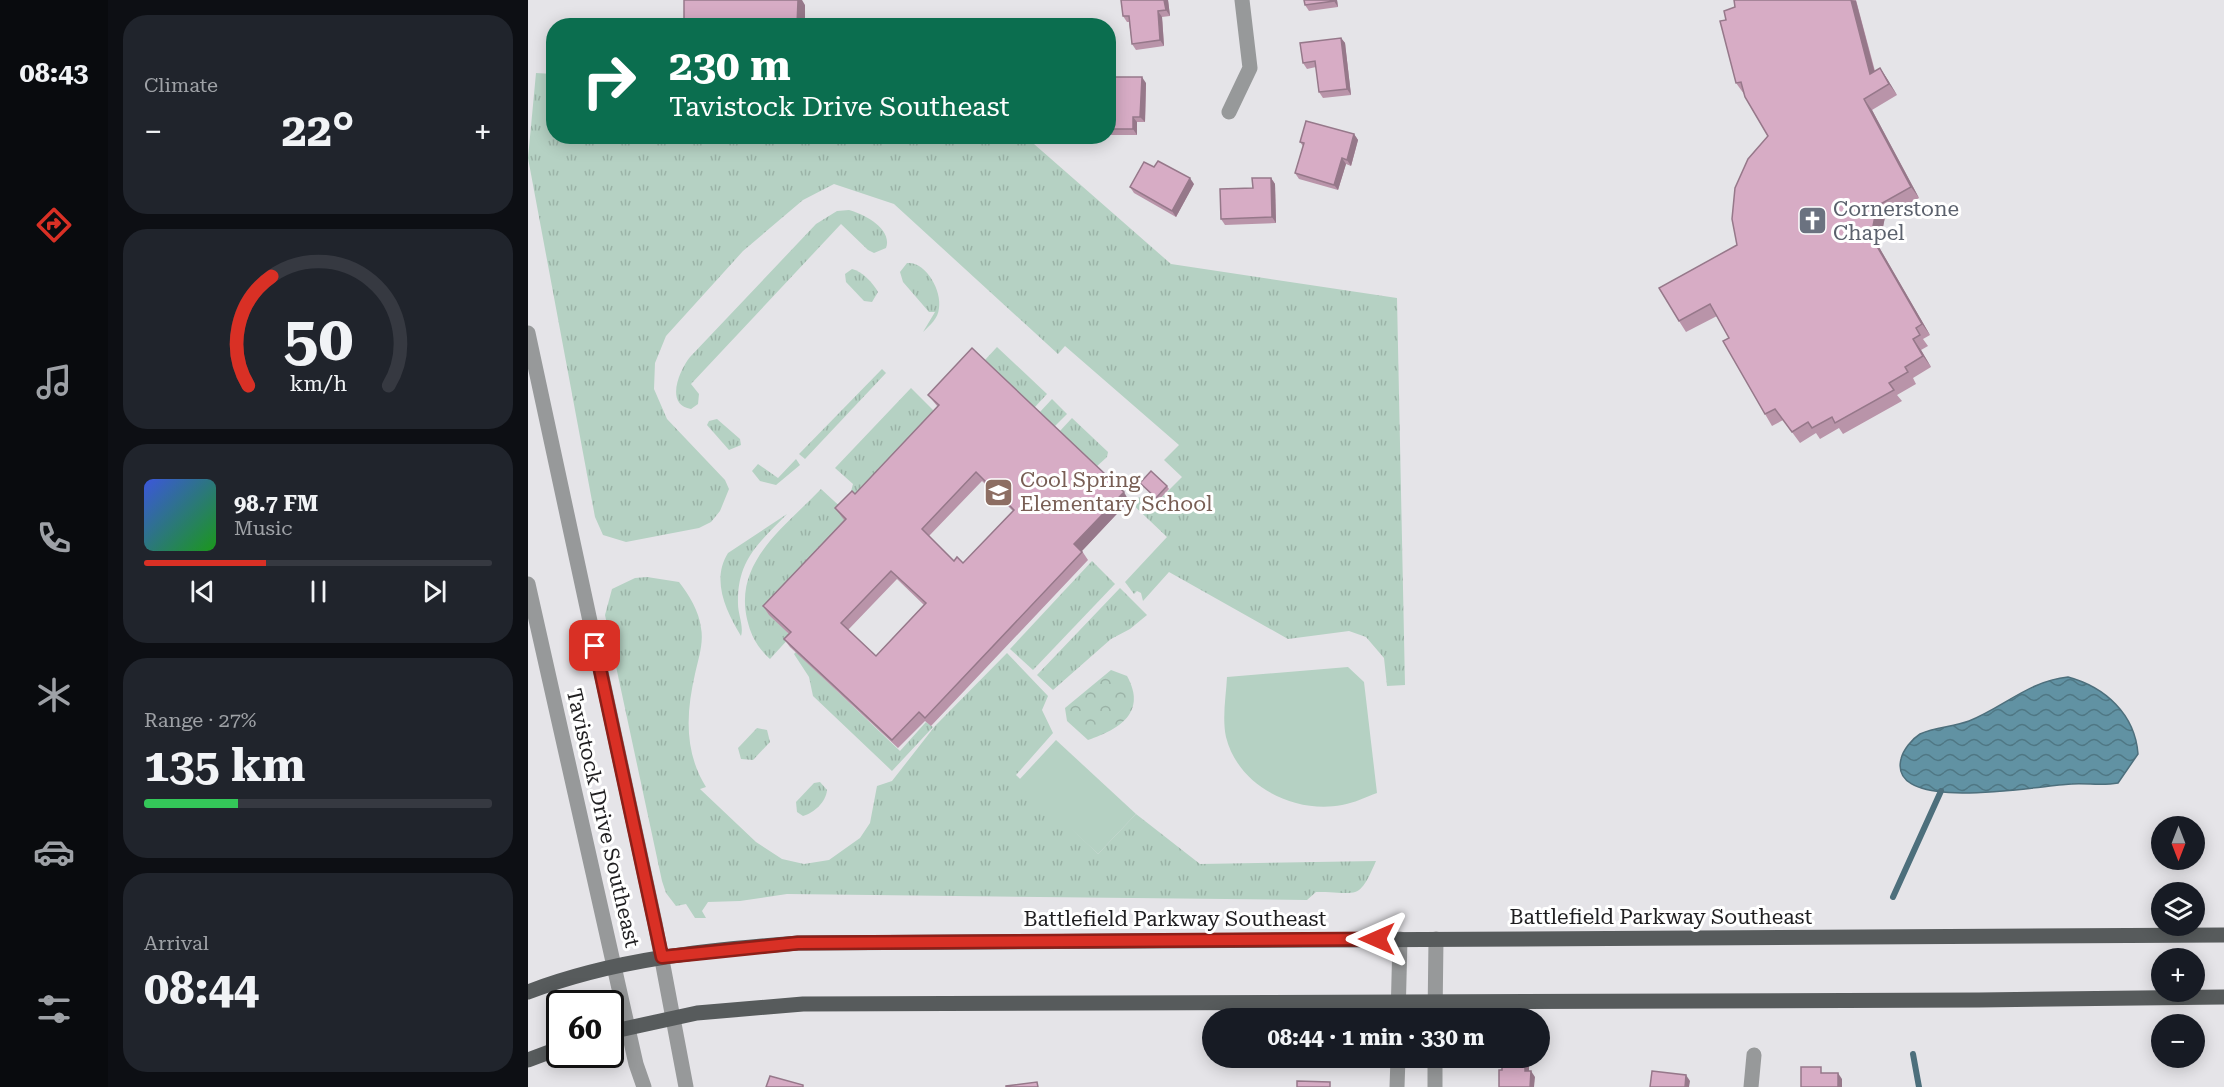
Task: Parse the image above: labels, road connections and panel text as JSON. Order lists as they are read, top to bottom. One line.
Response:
{"streets":{"main road":["Battlefield Parkway Southeast"],"street":["Tavistock Drive Southeast"]},"crossings":[["Tavistock Drive Southeast","Battlefield Parkway Southeast"]],"places":{"church":["Cornerstone Chapel"],"school or university":["Cool Spring Elementary School"]},"north":"bottom","page":{"tabs":"08:43","tile":["Climate",["Range · 27%","135 km"],["Arrival","08:44"]],"turn":["230 m","Tavistock Drive Southeast"],"heat":["−","22°","+"],"song":["98.7 FM","Music"],"map_buttons":["+","−"],"limit":"60","trip":"08:44 · 1 min · 330 m","gauge":["50","km/h"]}}
